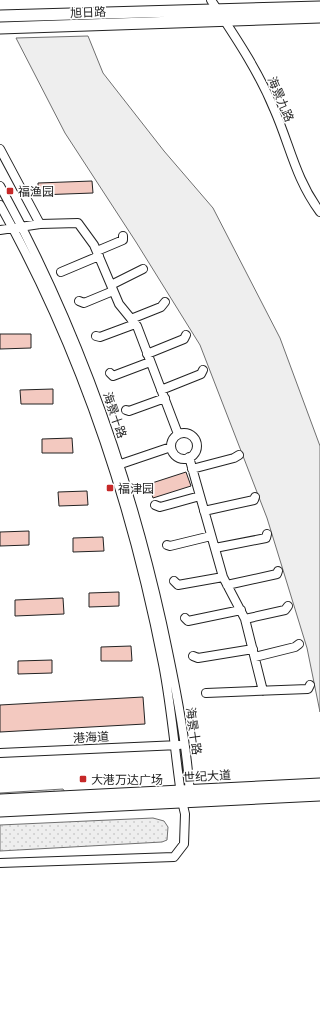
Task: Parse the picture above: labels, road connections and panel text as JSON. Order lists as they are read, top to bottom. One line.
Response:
{"streets":{"main road":["旭日路","世纪大道"],"street":["海景九路","海景十路","港海道"]},"crossings":[["旭日路","海景九路"],["海景十路","港海道"],["海景十路","世纪大道"]],"places":{"transit":["福渔园","福津园","大港万达广场"]}}
